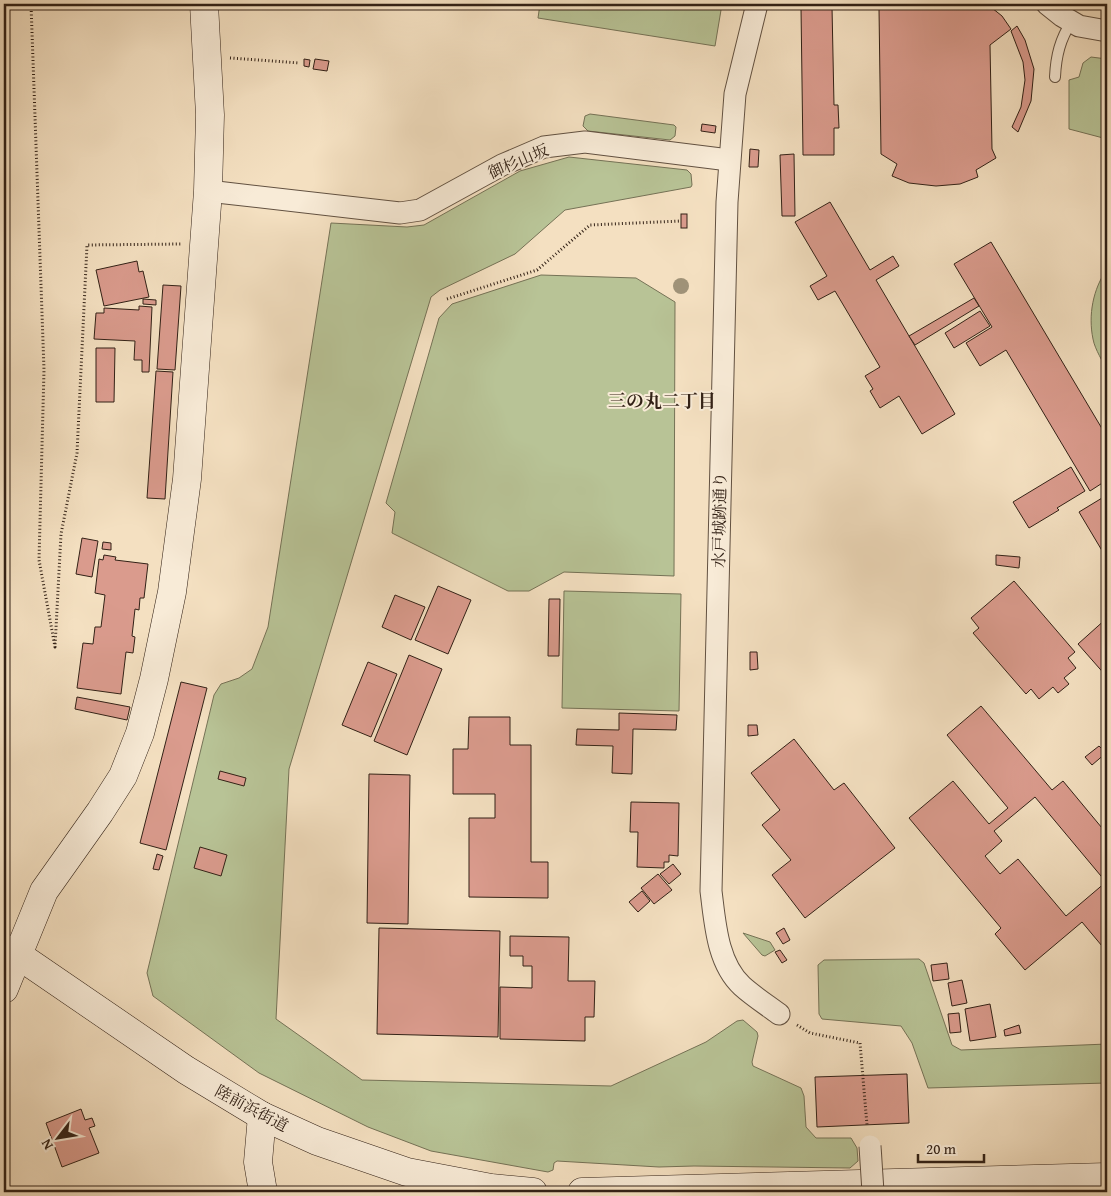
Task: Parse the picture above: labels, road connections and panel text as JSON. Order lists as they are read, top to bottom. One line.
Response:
{"streets":{"street":["御杉山坂","水戸城跡通り","陸前浜街道"]},"crossings":[["御杉山坂","水戸城跡通り"]],"districts":["三の丸二丁目"],"scale_bar":"20 m","north":"bottom left"}
